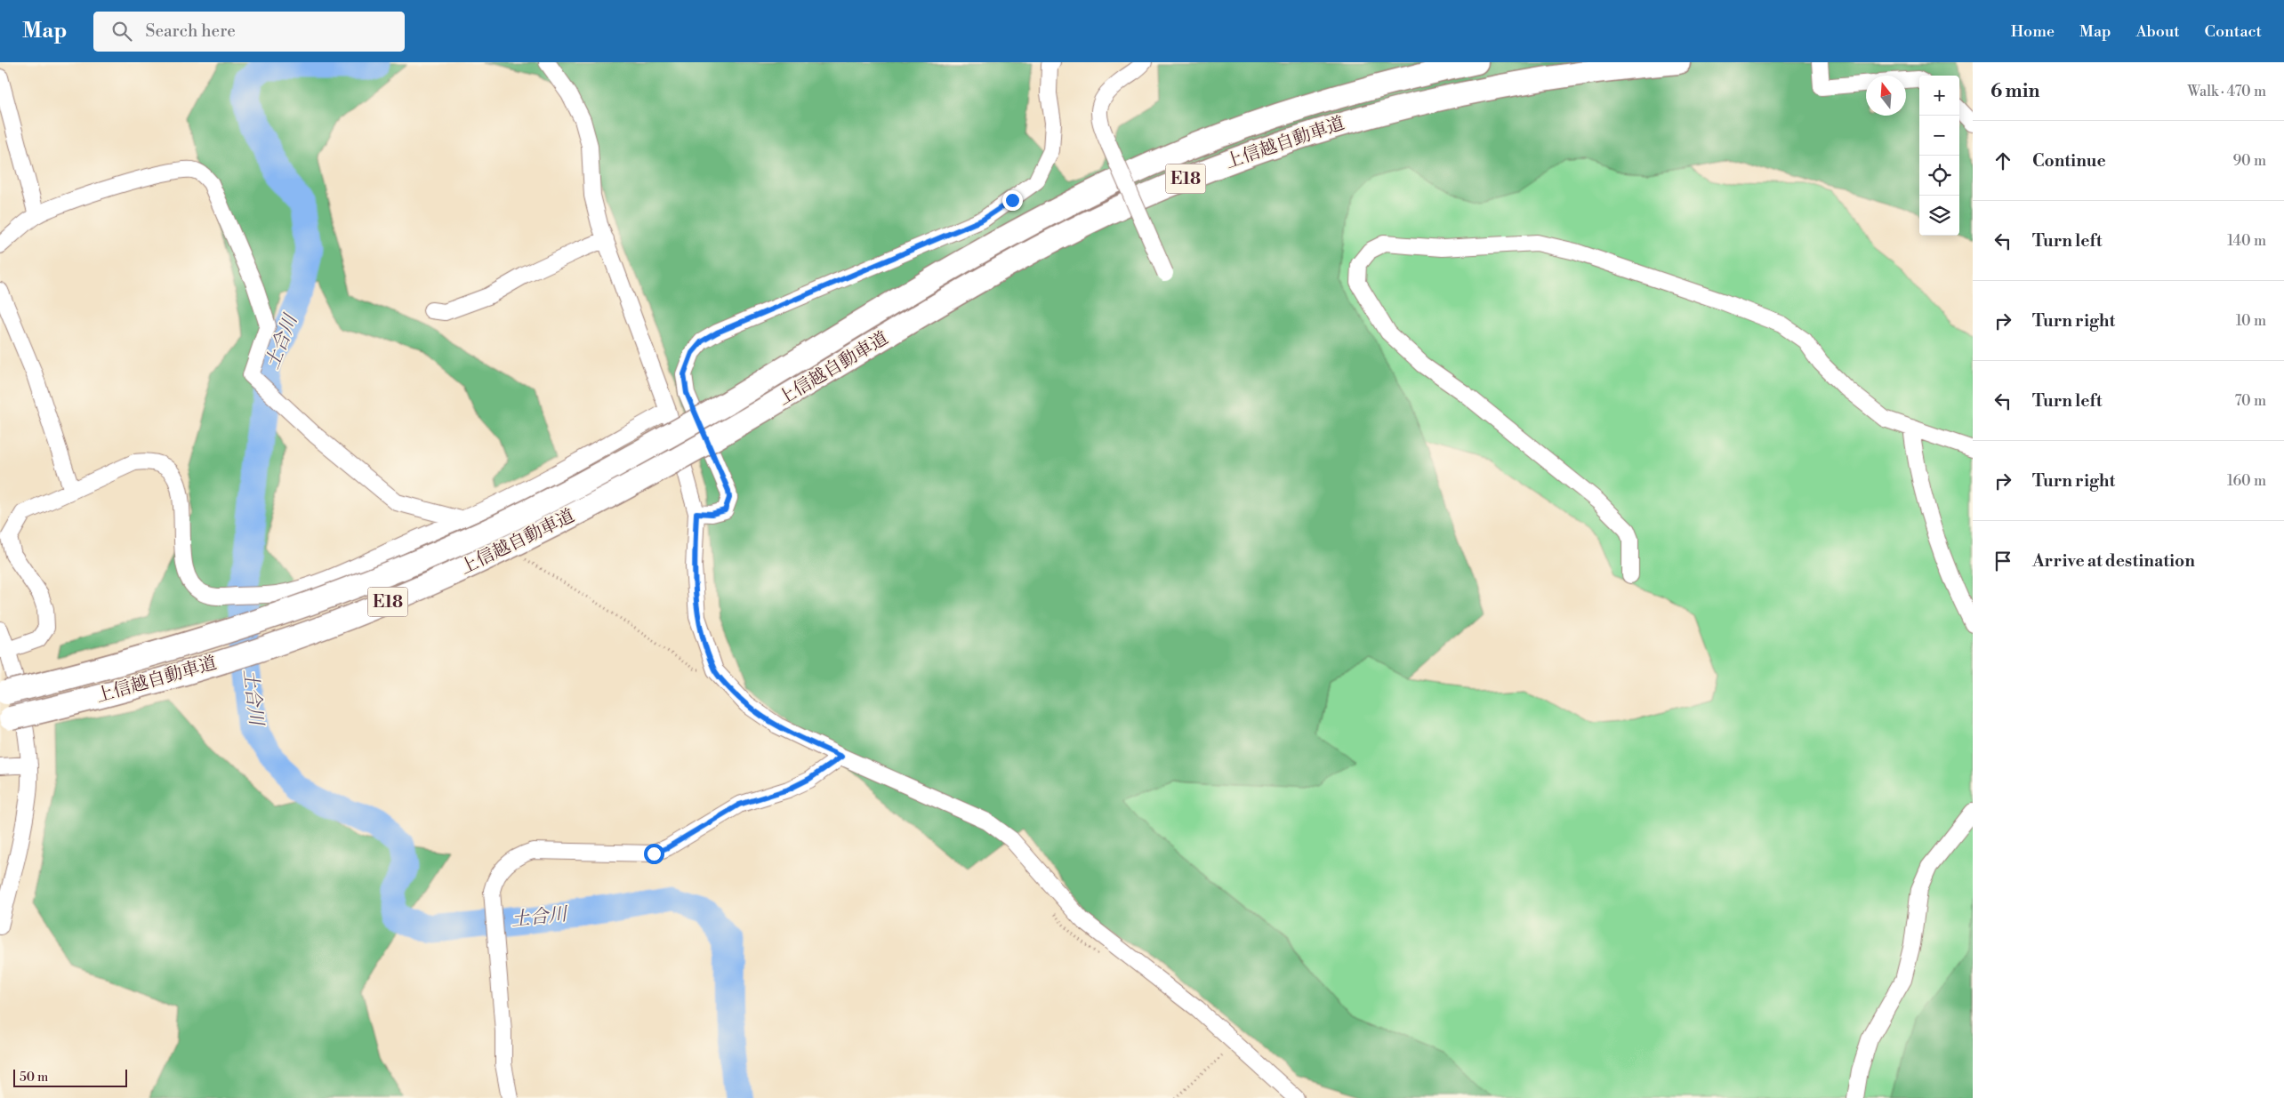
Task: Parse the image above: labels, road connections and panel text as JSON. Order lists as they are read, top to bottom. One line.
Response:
{"streets":{"highway":["上信越自動車道","E18"]},"water":["土合川"],"scale_bar":"50 m","north":"top","page":{"header":"Map","search":"Search here","nav":["Home","Map","About","Contact"],"heading":["6 min","Walk · 470 m"],"map_buttons":["+","−"],"list":[["Continue","90 m"],["Turn left","140 m"],["Turn right","10 m"],["Turn left","70 m"],["Turn right","160 m"],"Arrive at destination"],"scale":"50 m"}}
